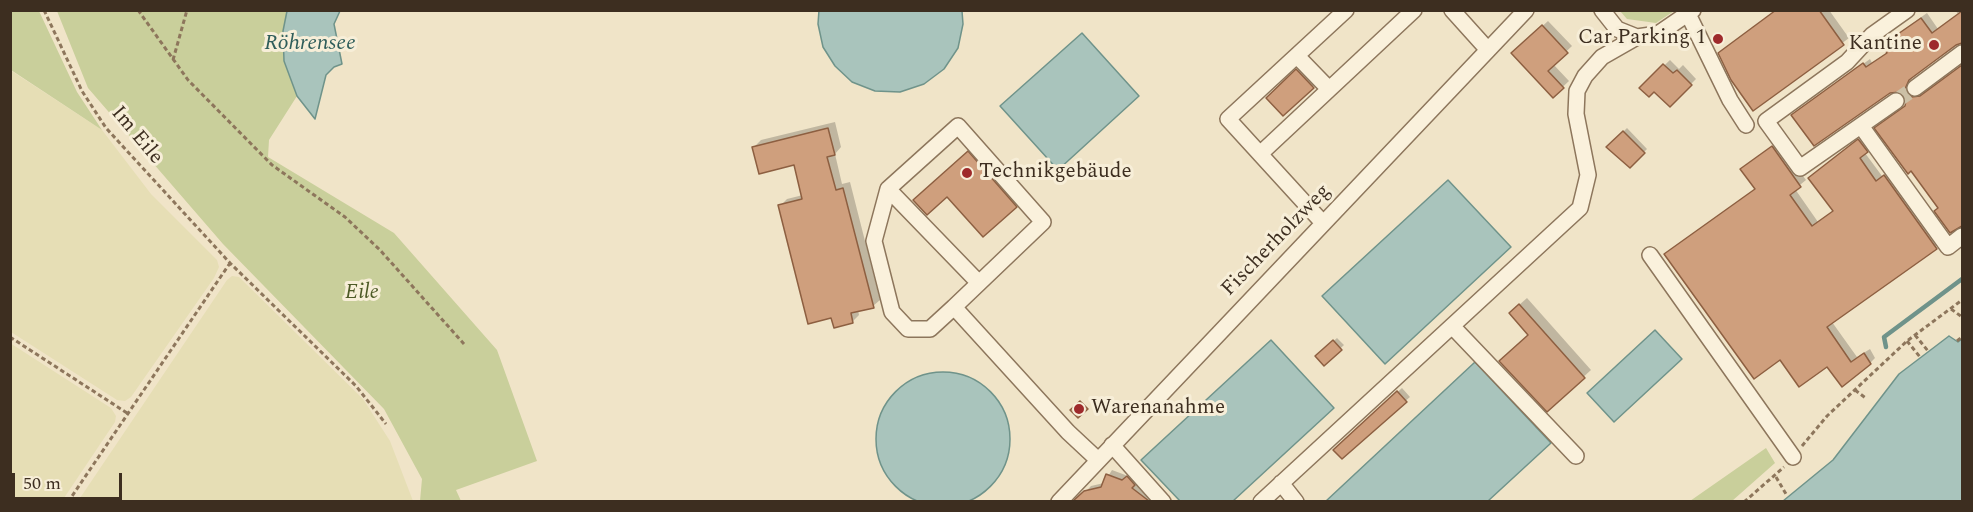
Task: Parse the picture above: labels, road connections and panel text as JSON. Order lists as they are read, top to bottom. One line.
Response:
{"streets":{"street":["Fischerholzweg"],"path":["Im Eile"]},"water":["Röhrensee"],"parks":["Eile"],"places":["Car Parking 1","Kantine","Technikgebäude","Warenanahme"],"scale_bar":"50 m"}
